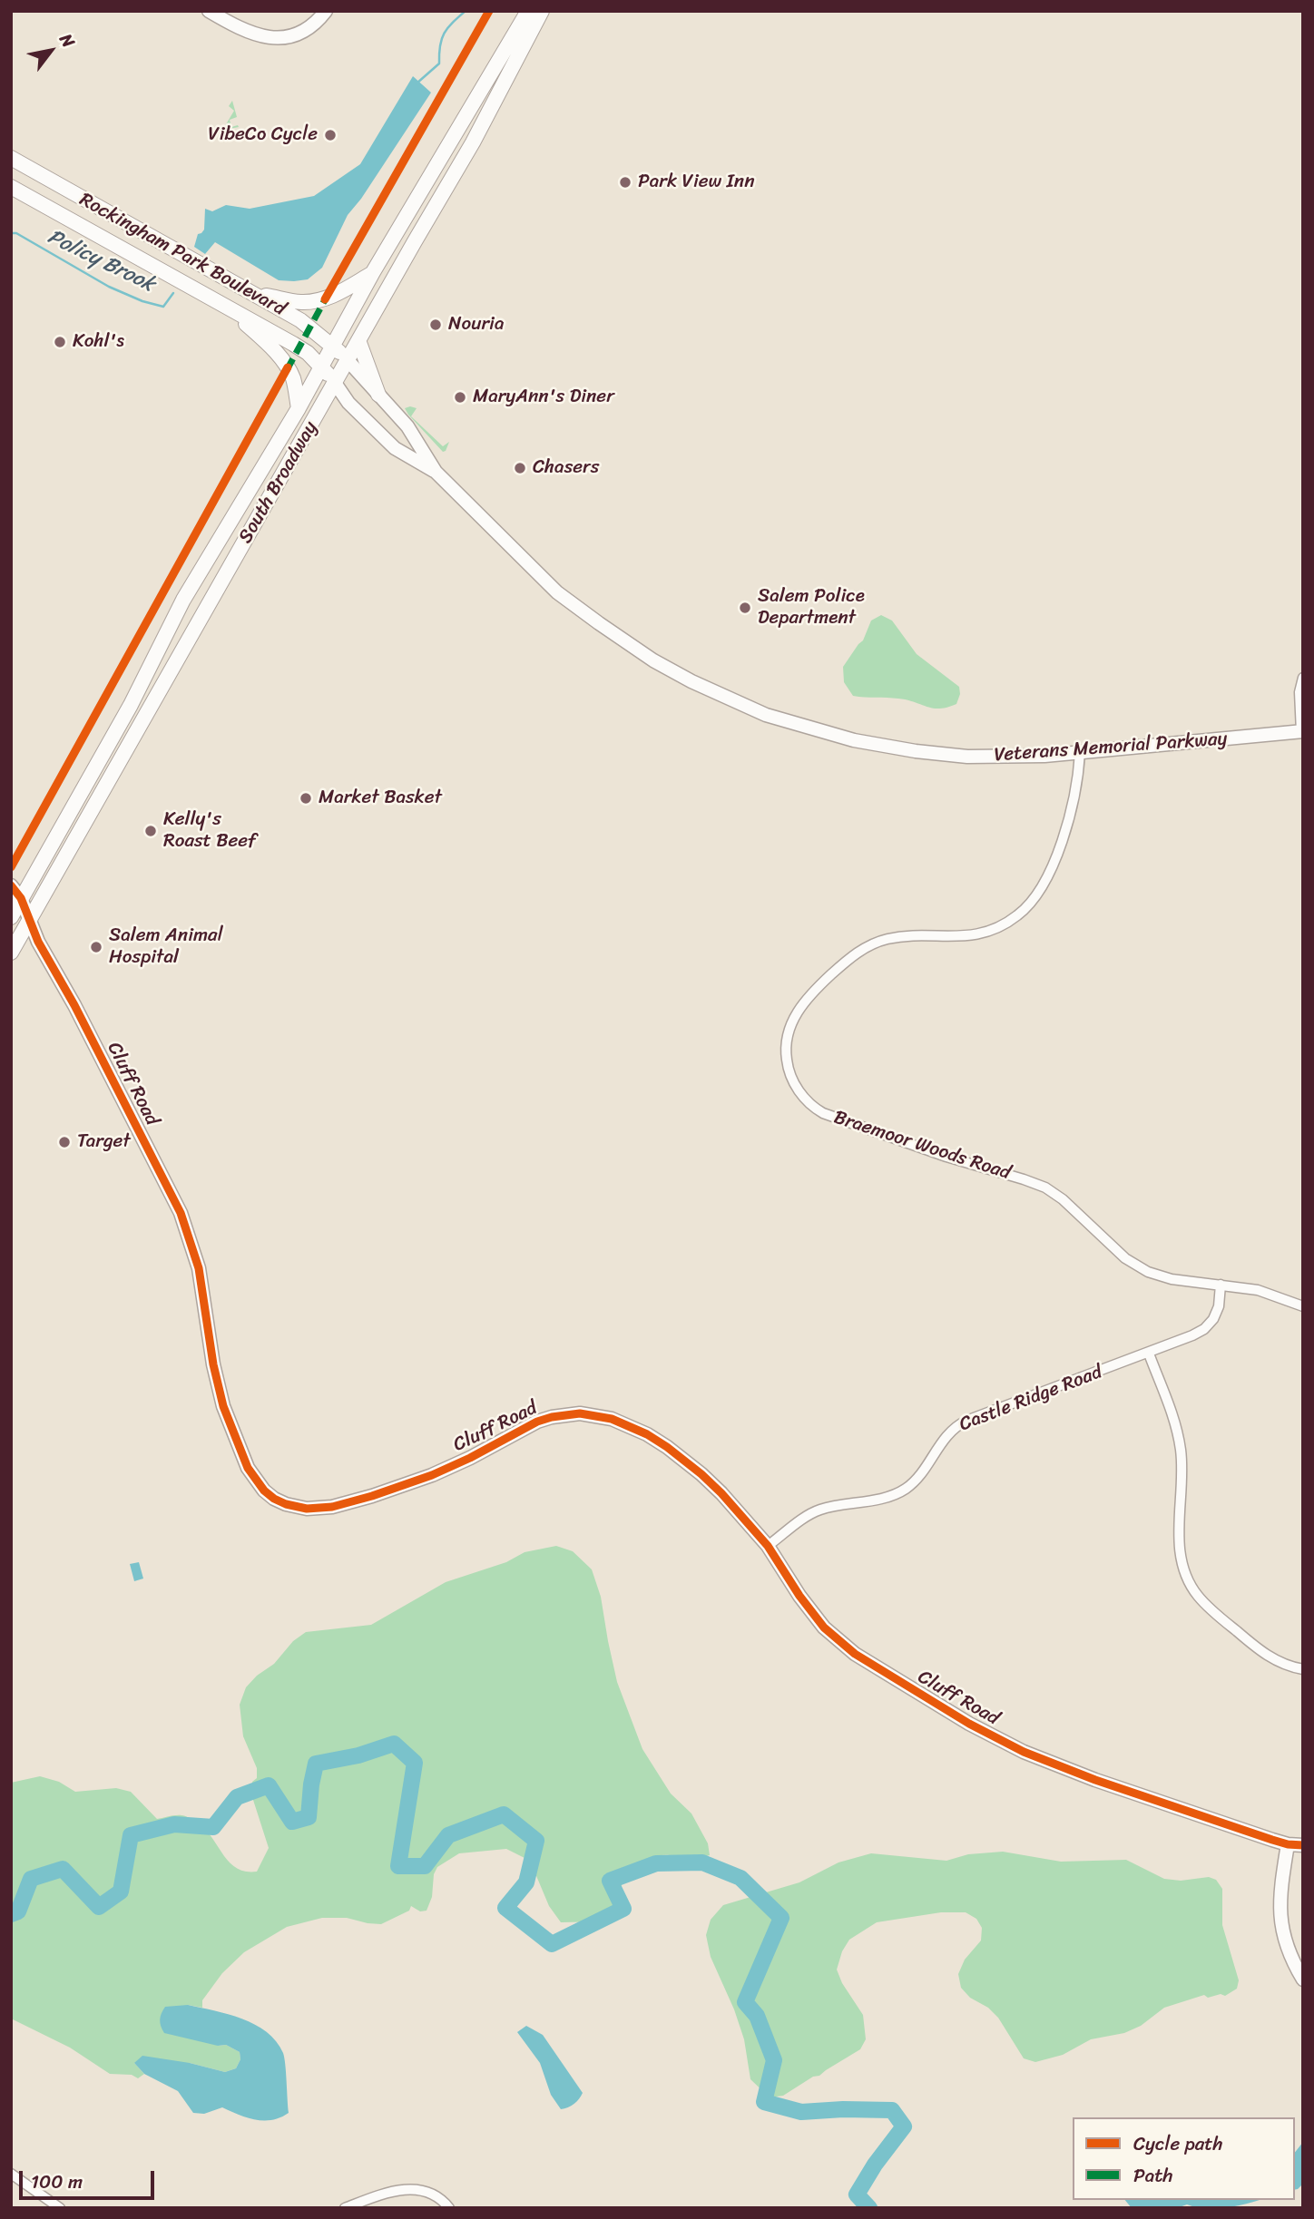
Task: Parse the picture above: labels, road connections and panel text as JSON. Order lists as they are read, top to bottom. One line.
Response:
{"streets":{"main road":["Rockingham Park Boulevard","South Broadway"],"street":["Veterans Memorial Parkway","Cluff Road","Braemoor Woods Road","Castle Ridge Road"]},"crossings":[["Rockingham Park Boulevard","South Broadway"],["Rockingham Park Boulevard","Veterans Memorial Parkway"],["South Broadway","Veterans Memorial Parkway"],["South Broadway","Cluff Road"],["Veterans Memorial Parkway","Braemoor Woods Road"],["Cluff Road","Castle Ridge Road"],["Braemoor Woods Road","Castle Ridge Road"]],"water":["Policy Brook"],"places":["VibeCo Cycle","Park View Inn","Nouria","Kohl's","MaryAnn's Diner","Chasers","Salem Police Department","Market Basket","Kelly's Roast Beef","Salem Animal Hospital","Target"],"legend":["Cycle path","Path"],"scale_bar":"100 m","north":"top right"}
